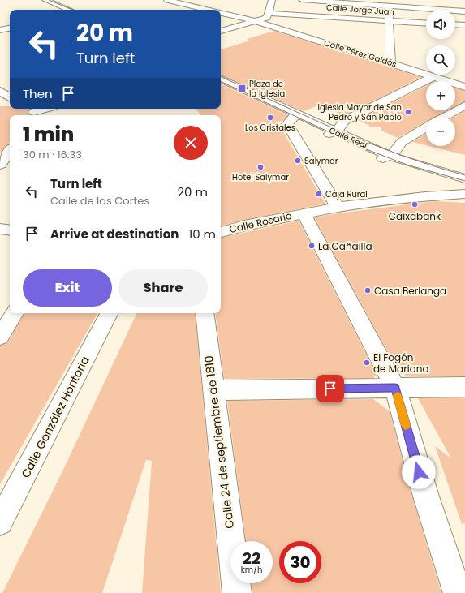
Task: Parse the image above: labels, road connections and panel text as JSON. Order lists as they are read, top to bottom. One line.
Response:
{"streets":{"street":["Calle Jorge Juan","Calle Pérez Galdós","Calle Real","Calle Rosario","Calle González Hontoria","Calle 24 de septiembre de 1810"]},"places":{"transit":["Plaza de la Iglesia"],"other":["Iglesia Mayor de San Pedro y San Pablo","Los Cristales","Salymar","Hotel Salymar","Caja Rural","Caixabank","La Cañailla","Casa Berlanga","El Fogón de Mariana"]},"page":{"map_buttons":["+","−"],"turn":["20 m","Turn left"],"then":"Then","heading":["1 min","30 m · 16:33"],"list":[{"name":"Turn left","note":"Calle de las Cortes","value":"20 m"},{"name":"Arrive at destination","value":"10 m"}],"buttons":["Exit","Share"],"speed":"22 km/h","limit":"30"}}
